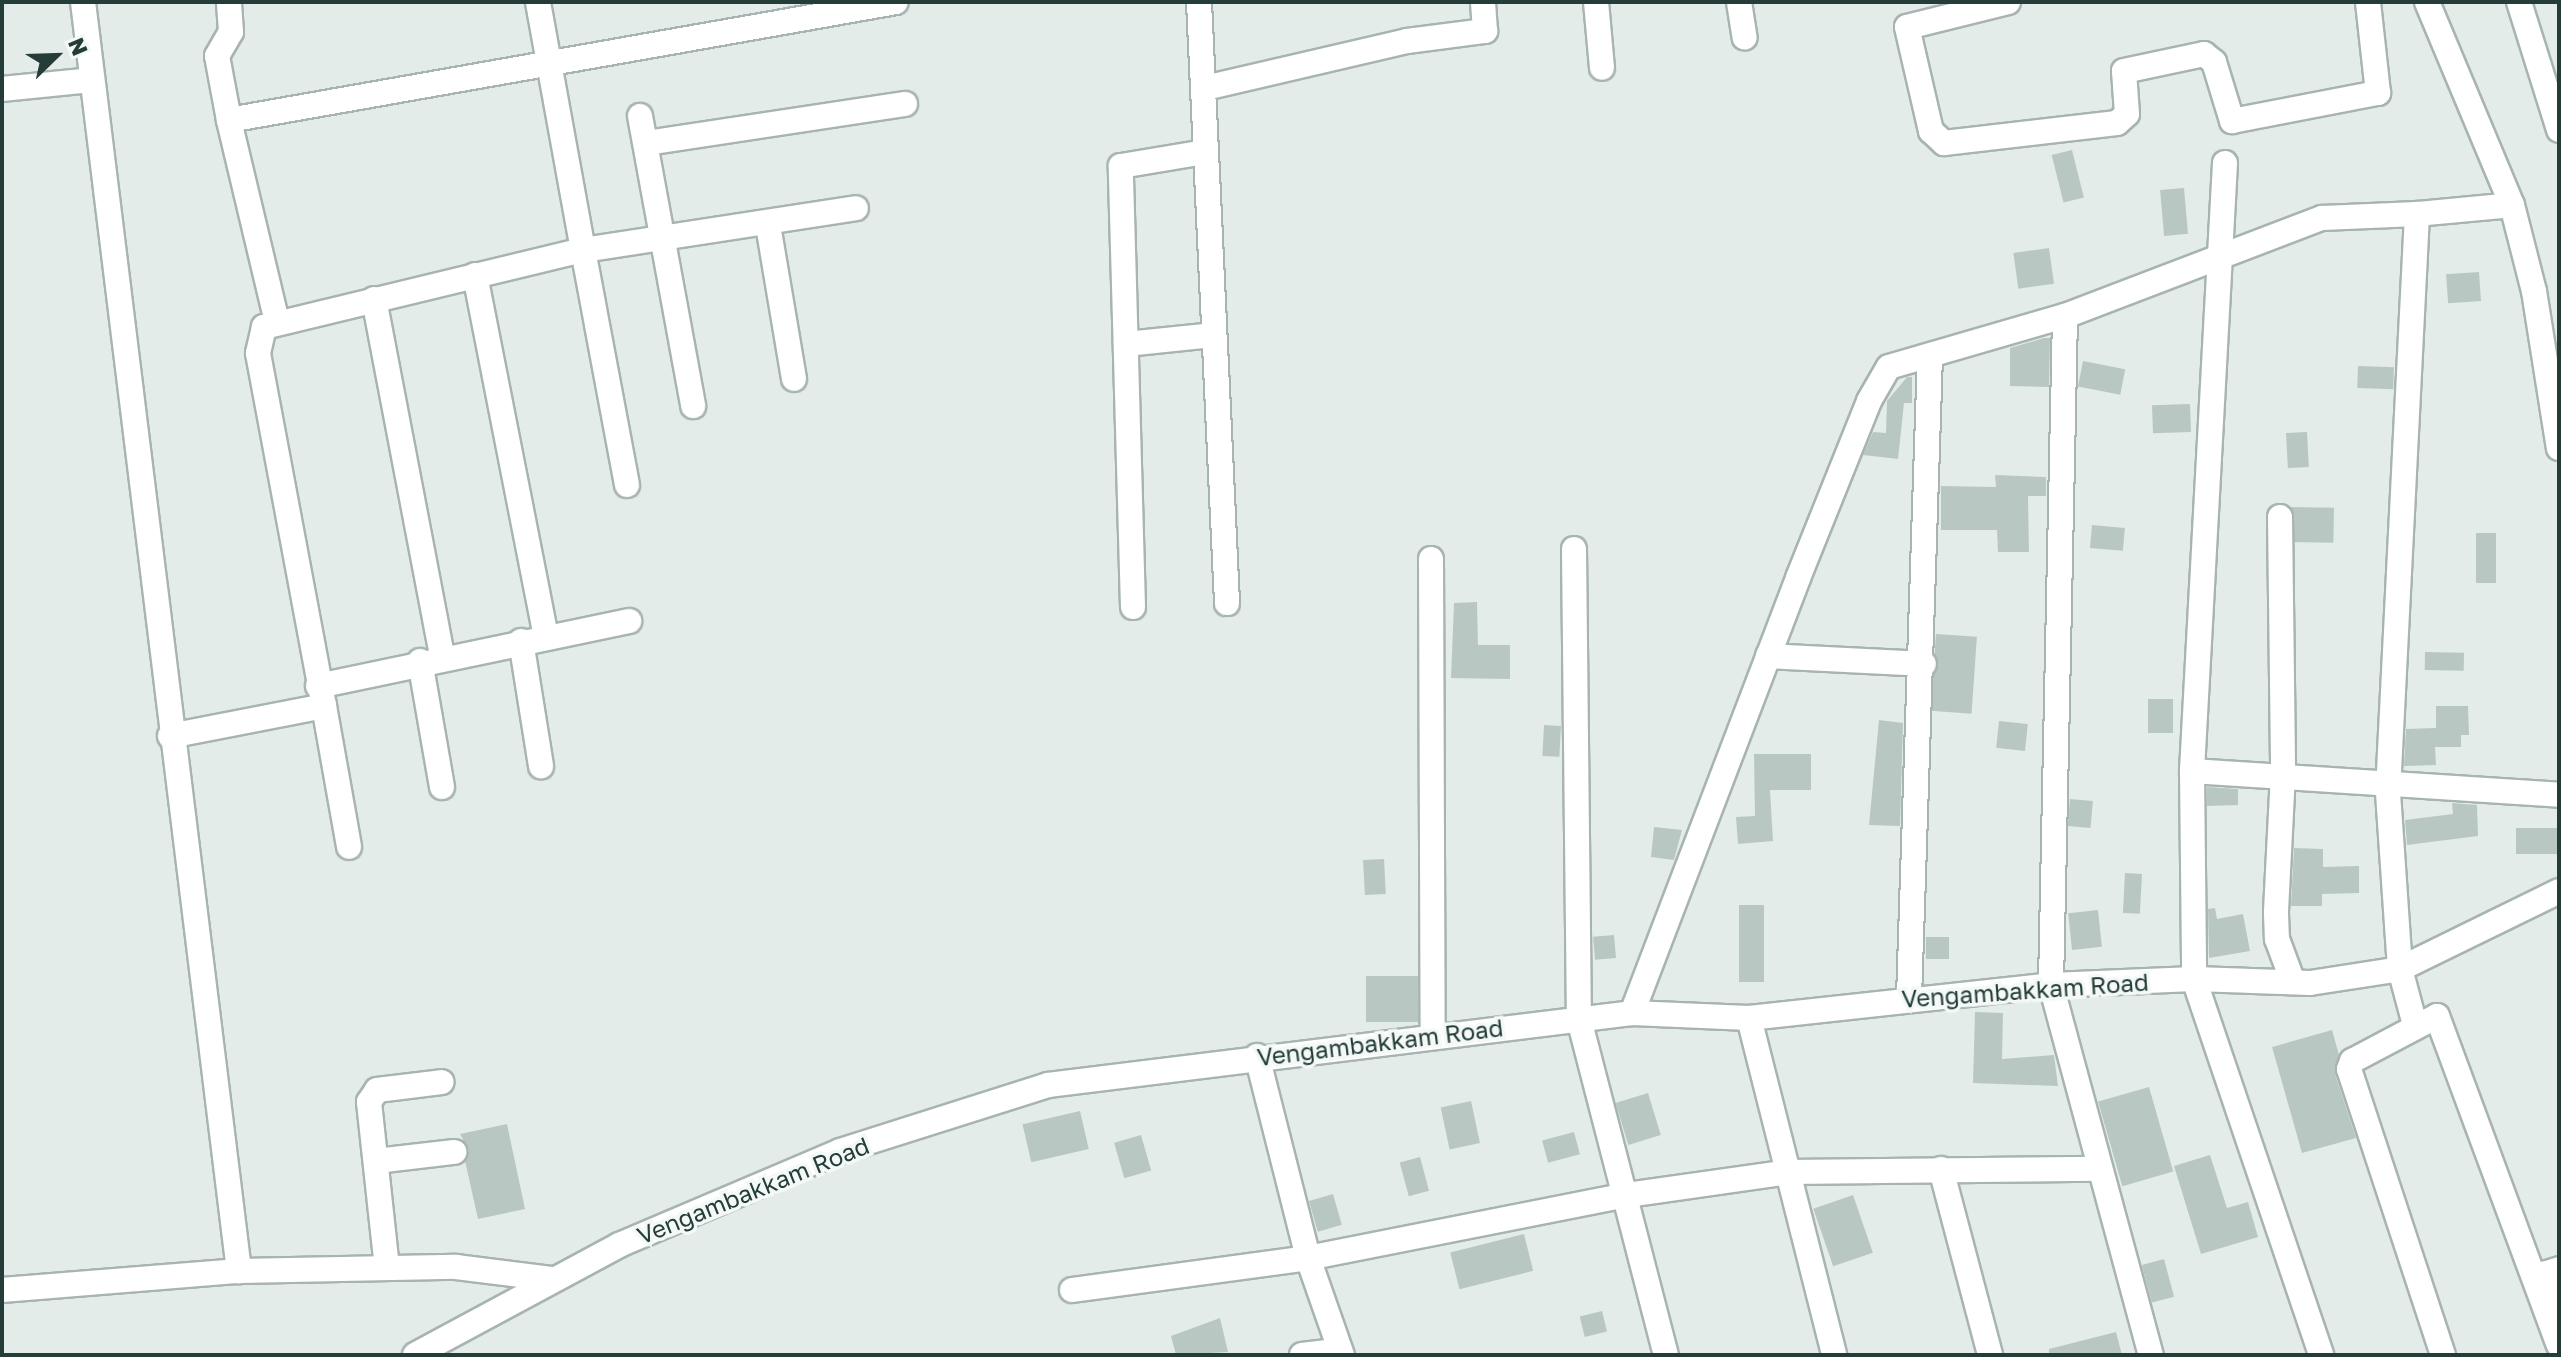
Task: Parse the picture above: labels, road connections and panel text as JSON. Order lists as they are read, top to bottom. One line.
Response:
{"streets":{"street":["Vengambakkam Road"]},"north":"top right"}
